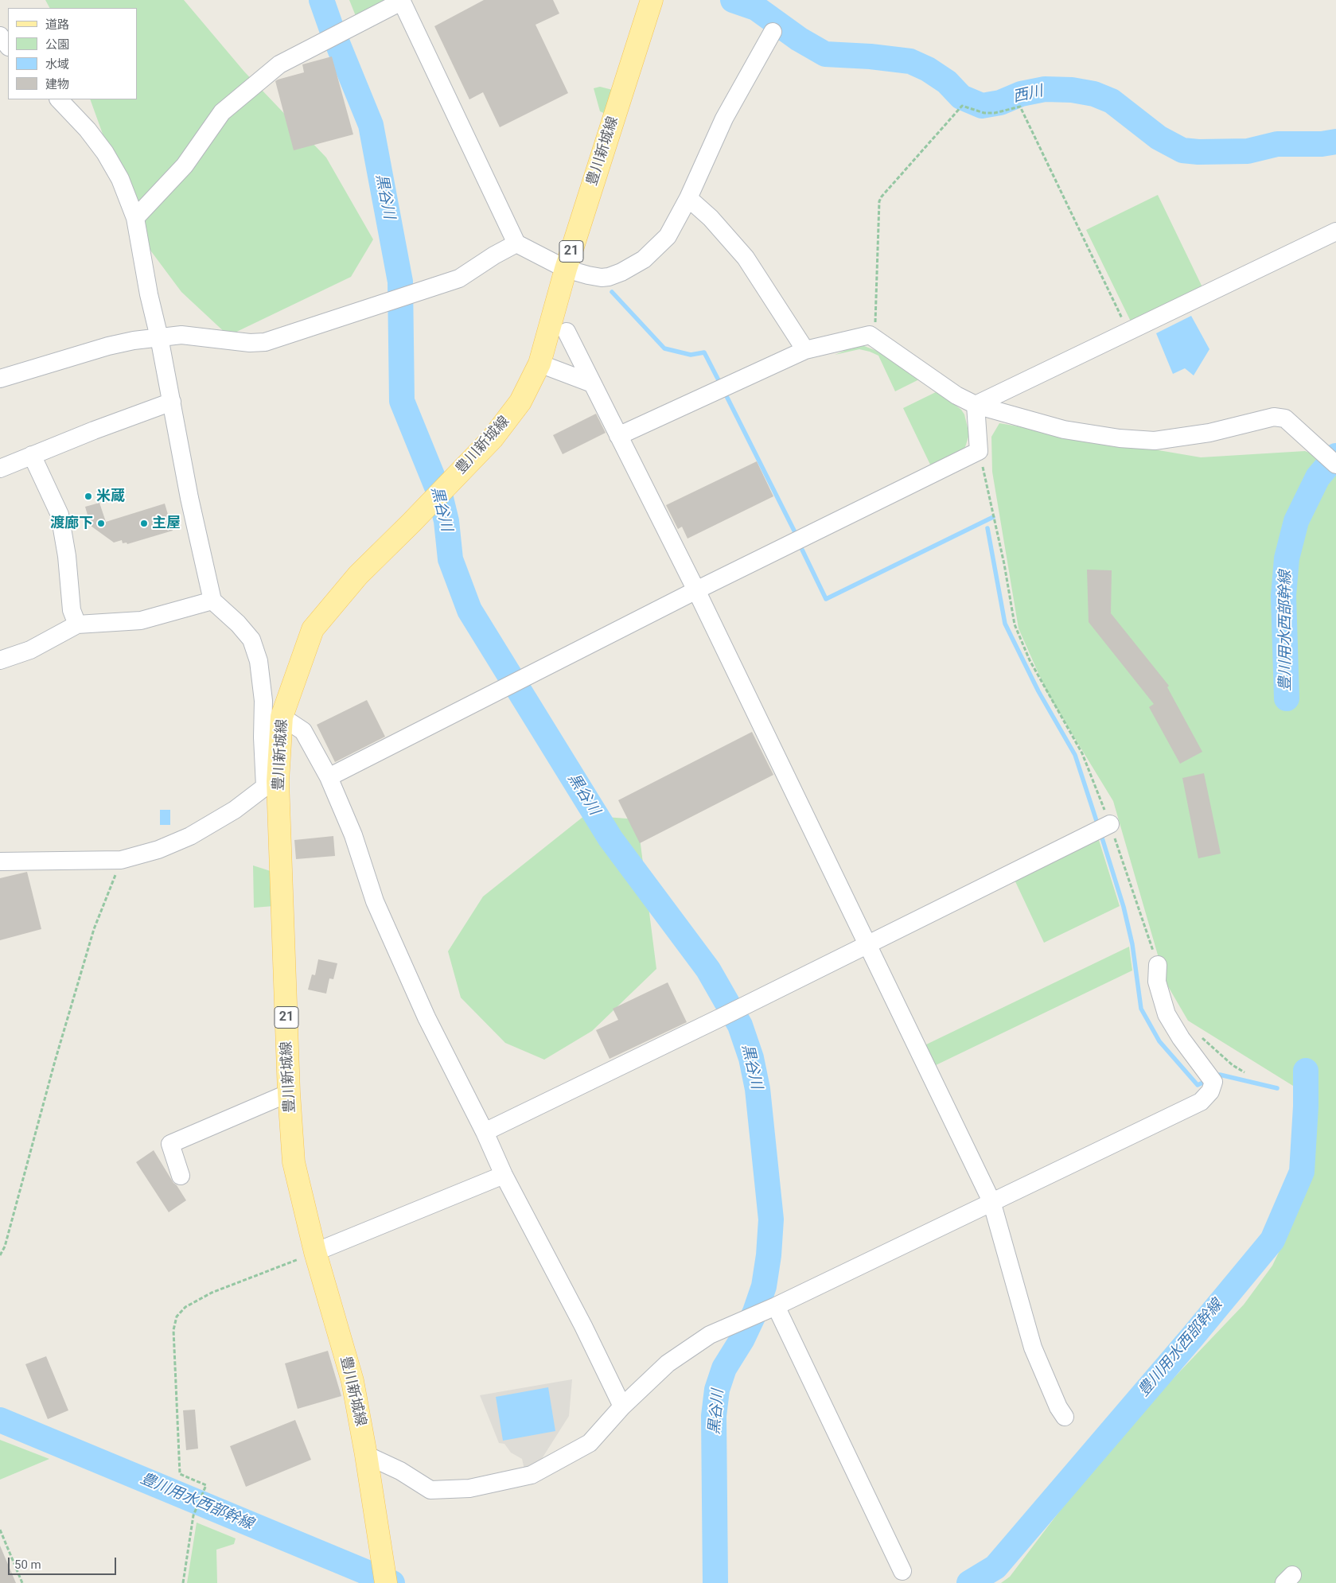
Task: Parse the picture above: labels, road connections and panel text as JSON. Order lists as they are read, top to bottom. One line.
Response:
{"streets":{"main road":["豊川新城線","21"]},"water":["西川","黒谷川","豊川用水西部幹線"],"places":["米蔵","渡廊下","主屋"],"legend":["道路","公園","水域","建物"],"scale_bar":"50 m"}
